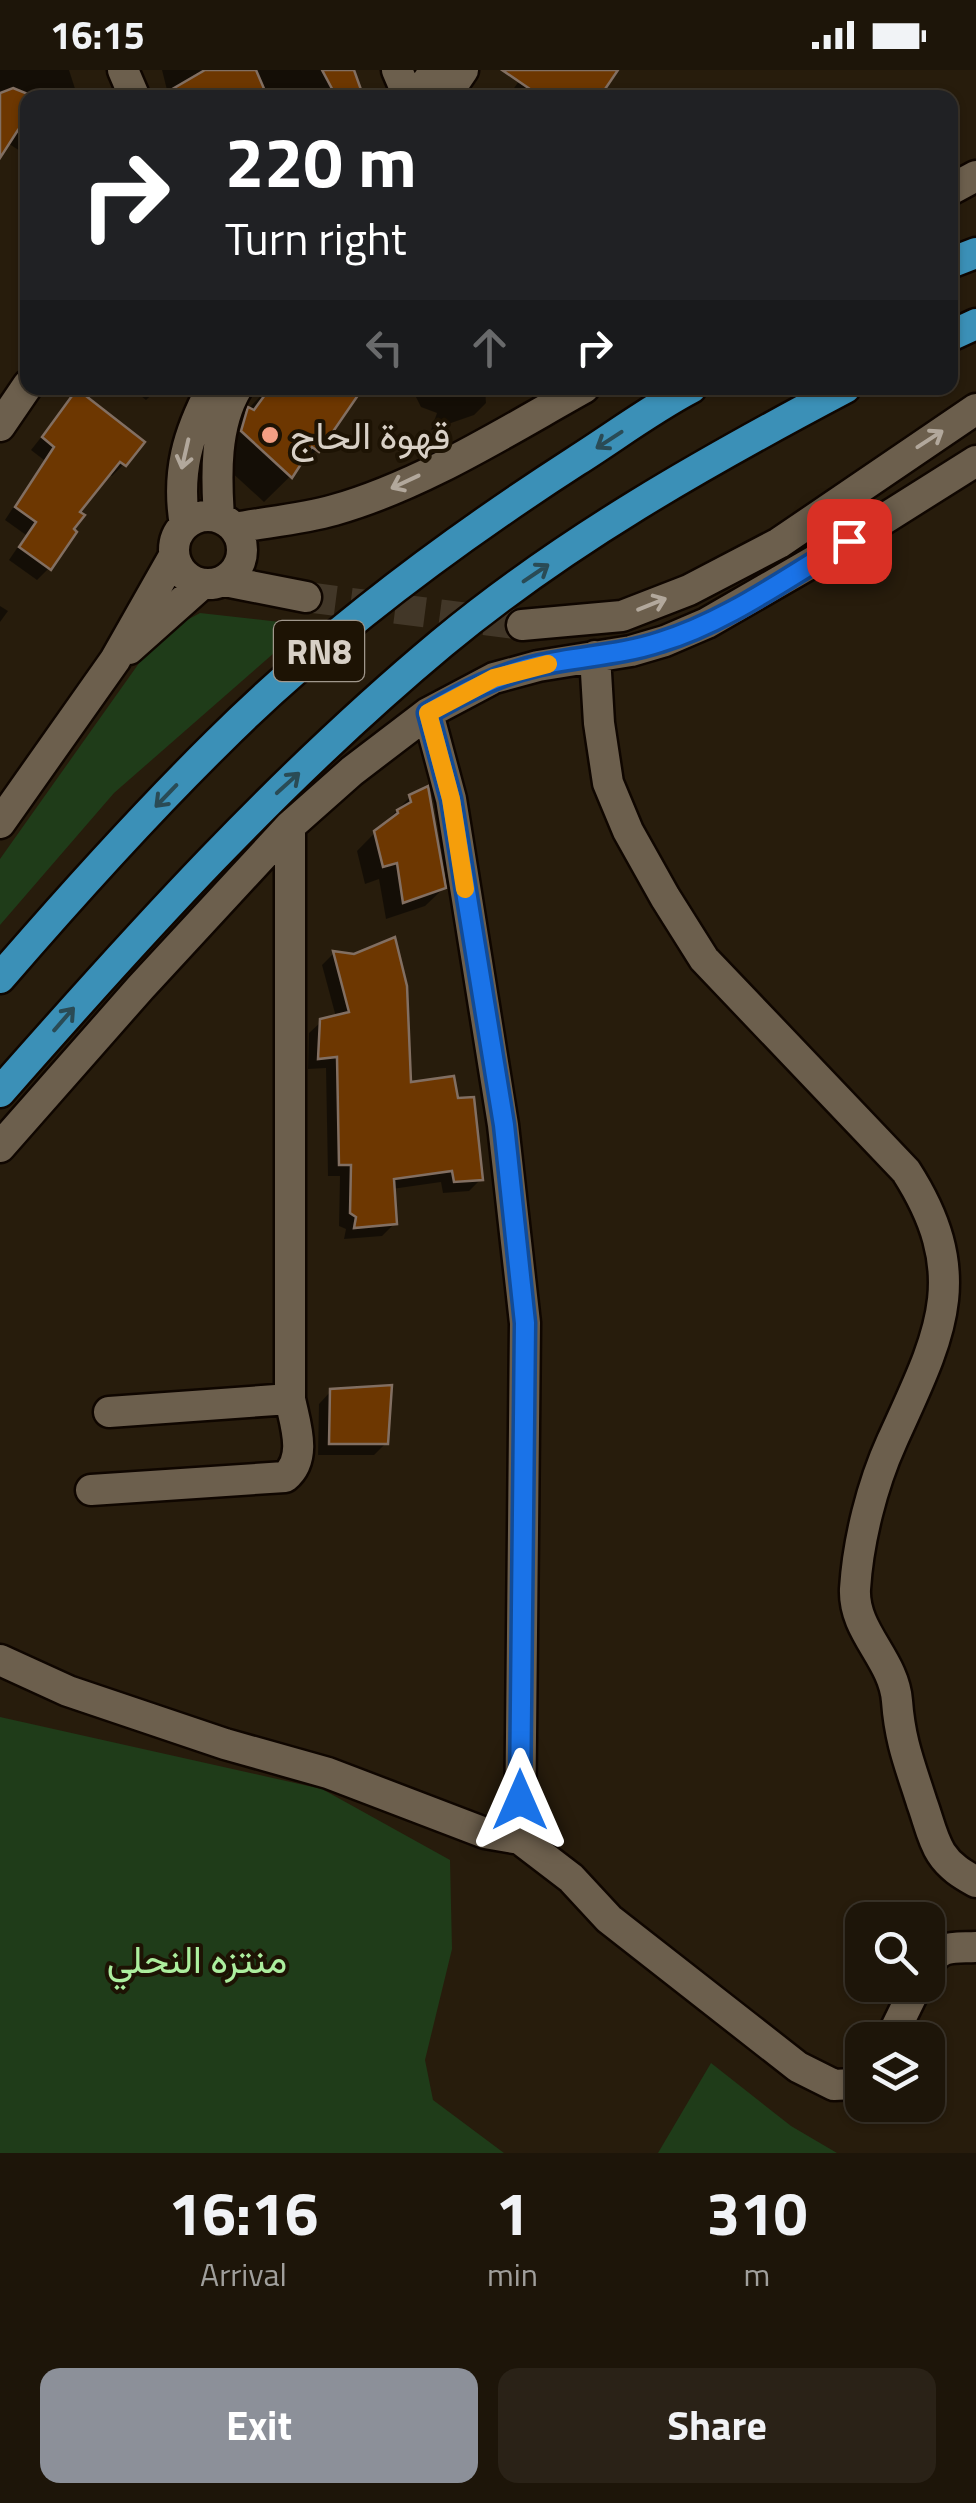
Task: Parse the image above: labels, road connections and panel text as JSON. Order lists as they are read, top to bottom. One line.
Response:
{"streets":{"highway":["RN8"]},"parks":["منتزه النحلي"],"places":["قهوة الحاج"],"page":{"status":"16:15","turn":["220 m","Turn right"],"eta":["16:16","Arrival","1","min","310","m"],"buttons":["Exit","Share"]}}
